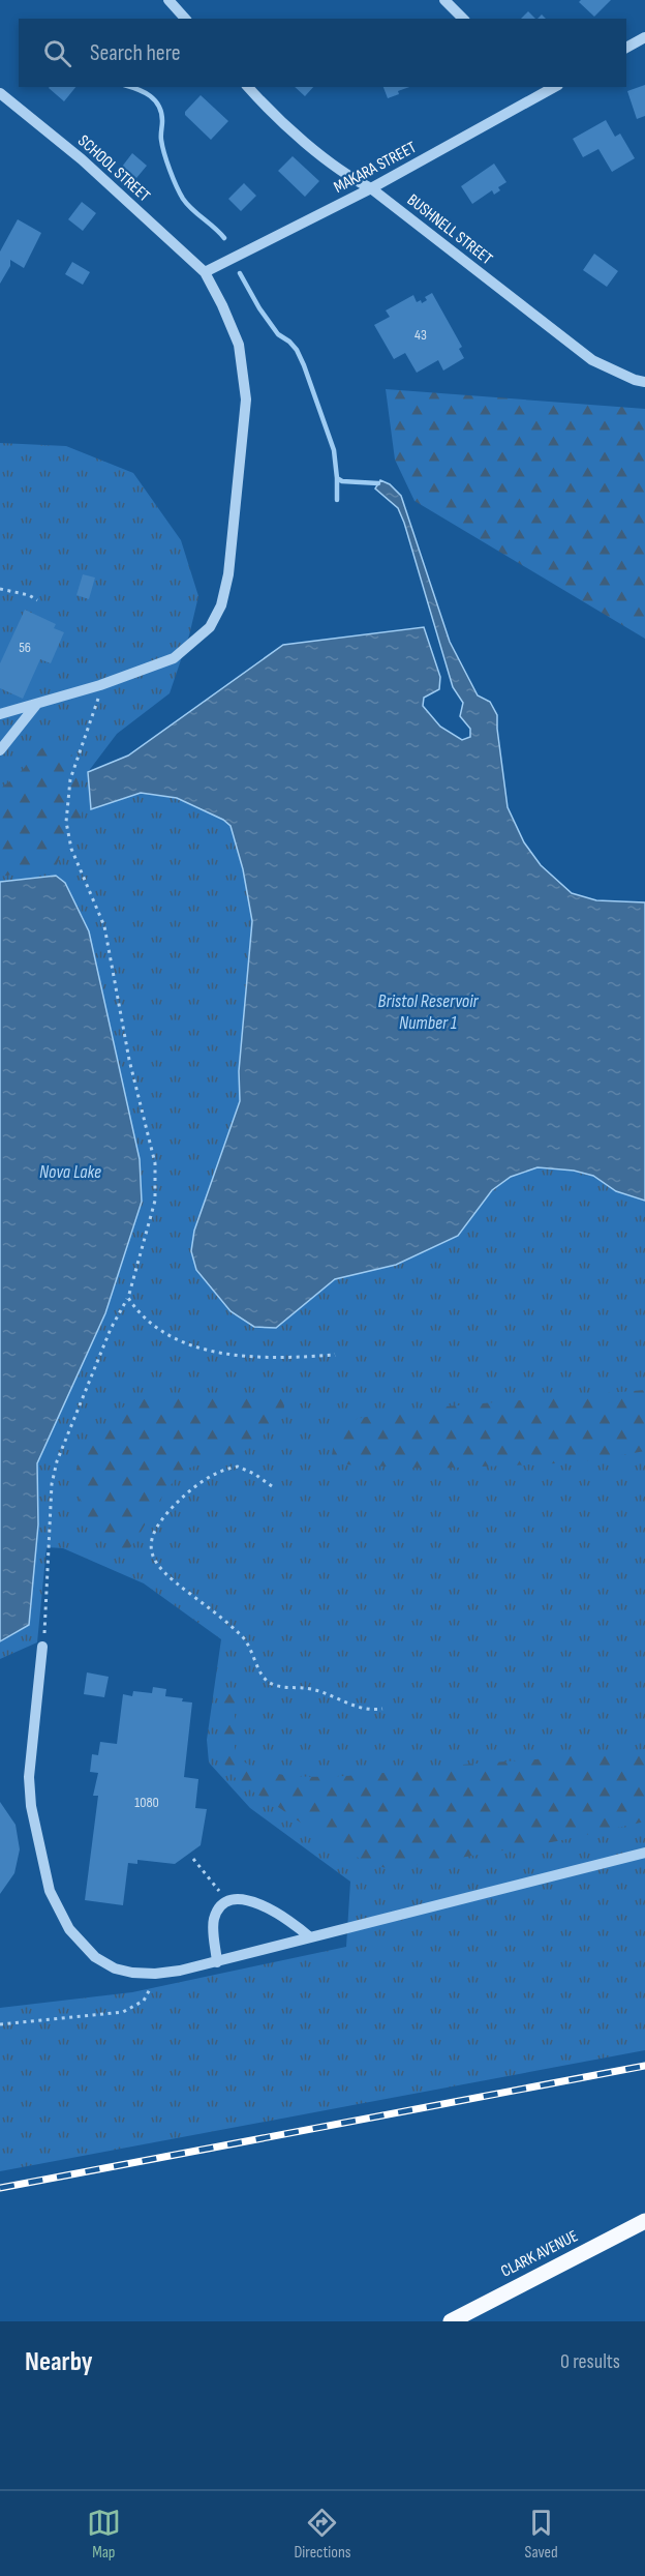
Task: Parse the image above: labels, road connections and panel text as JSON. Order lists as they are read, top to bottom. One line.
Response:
{"streets":{"main road":["CLARK AVENUE"],"street":["MAKARA STREET","SCHOOL STREET","BUSHNELL STREET"]},"crossings":[["MAKARA STREET","SCHOOL STREET"],["MAKARA STREET","BUSHNELL STREET"]],"water":["Bristol Reservoir Number 1","Nova Lake"],"house_numbers":["43","56","1080"],"page":{"search":"Search here","heading":["Nearby","0 results"],"nav":["Map","Directions","Saved"]}}
